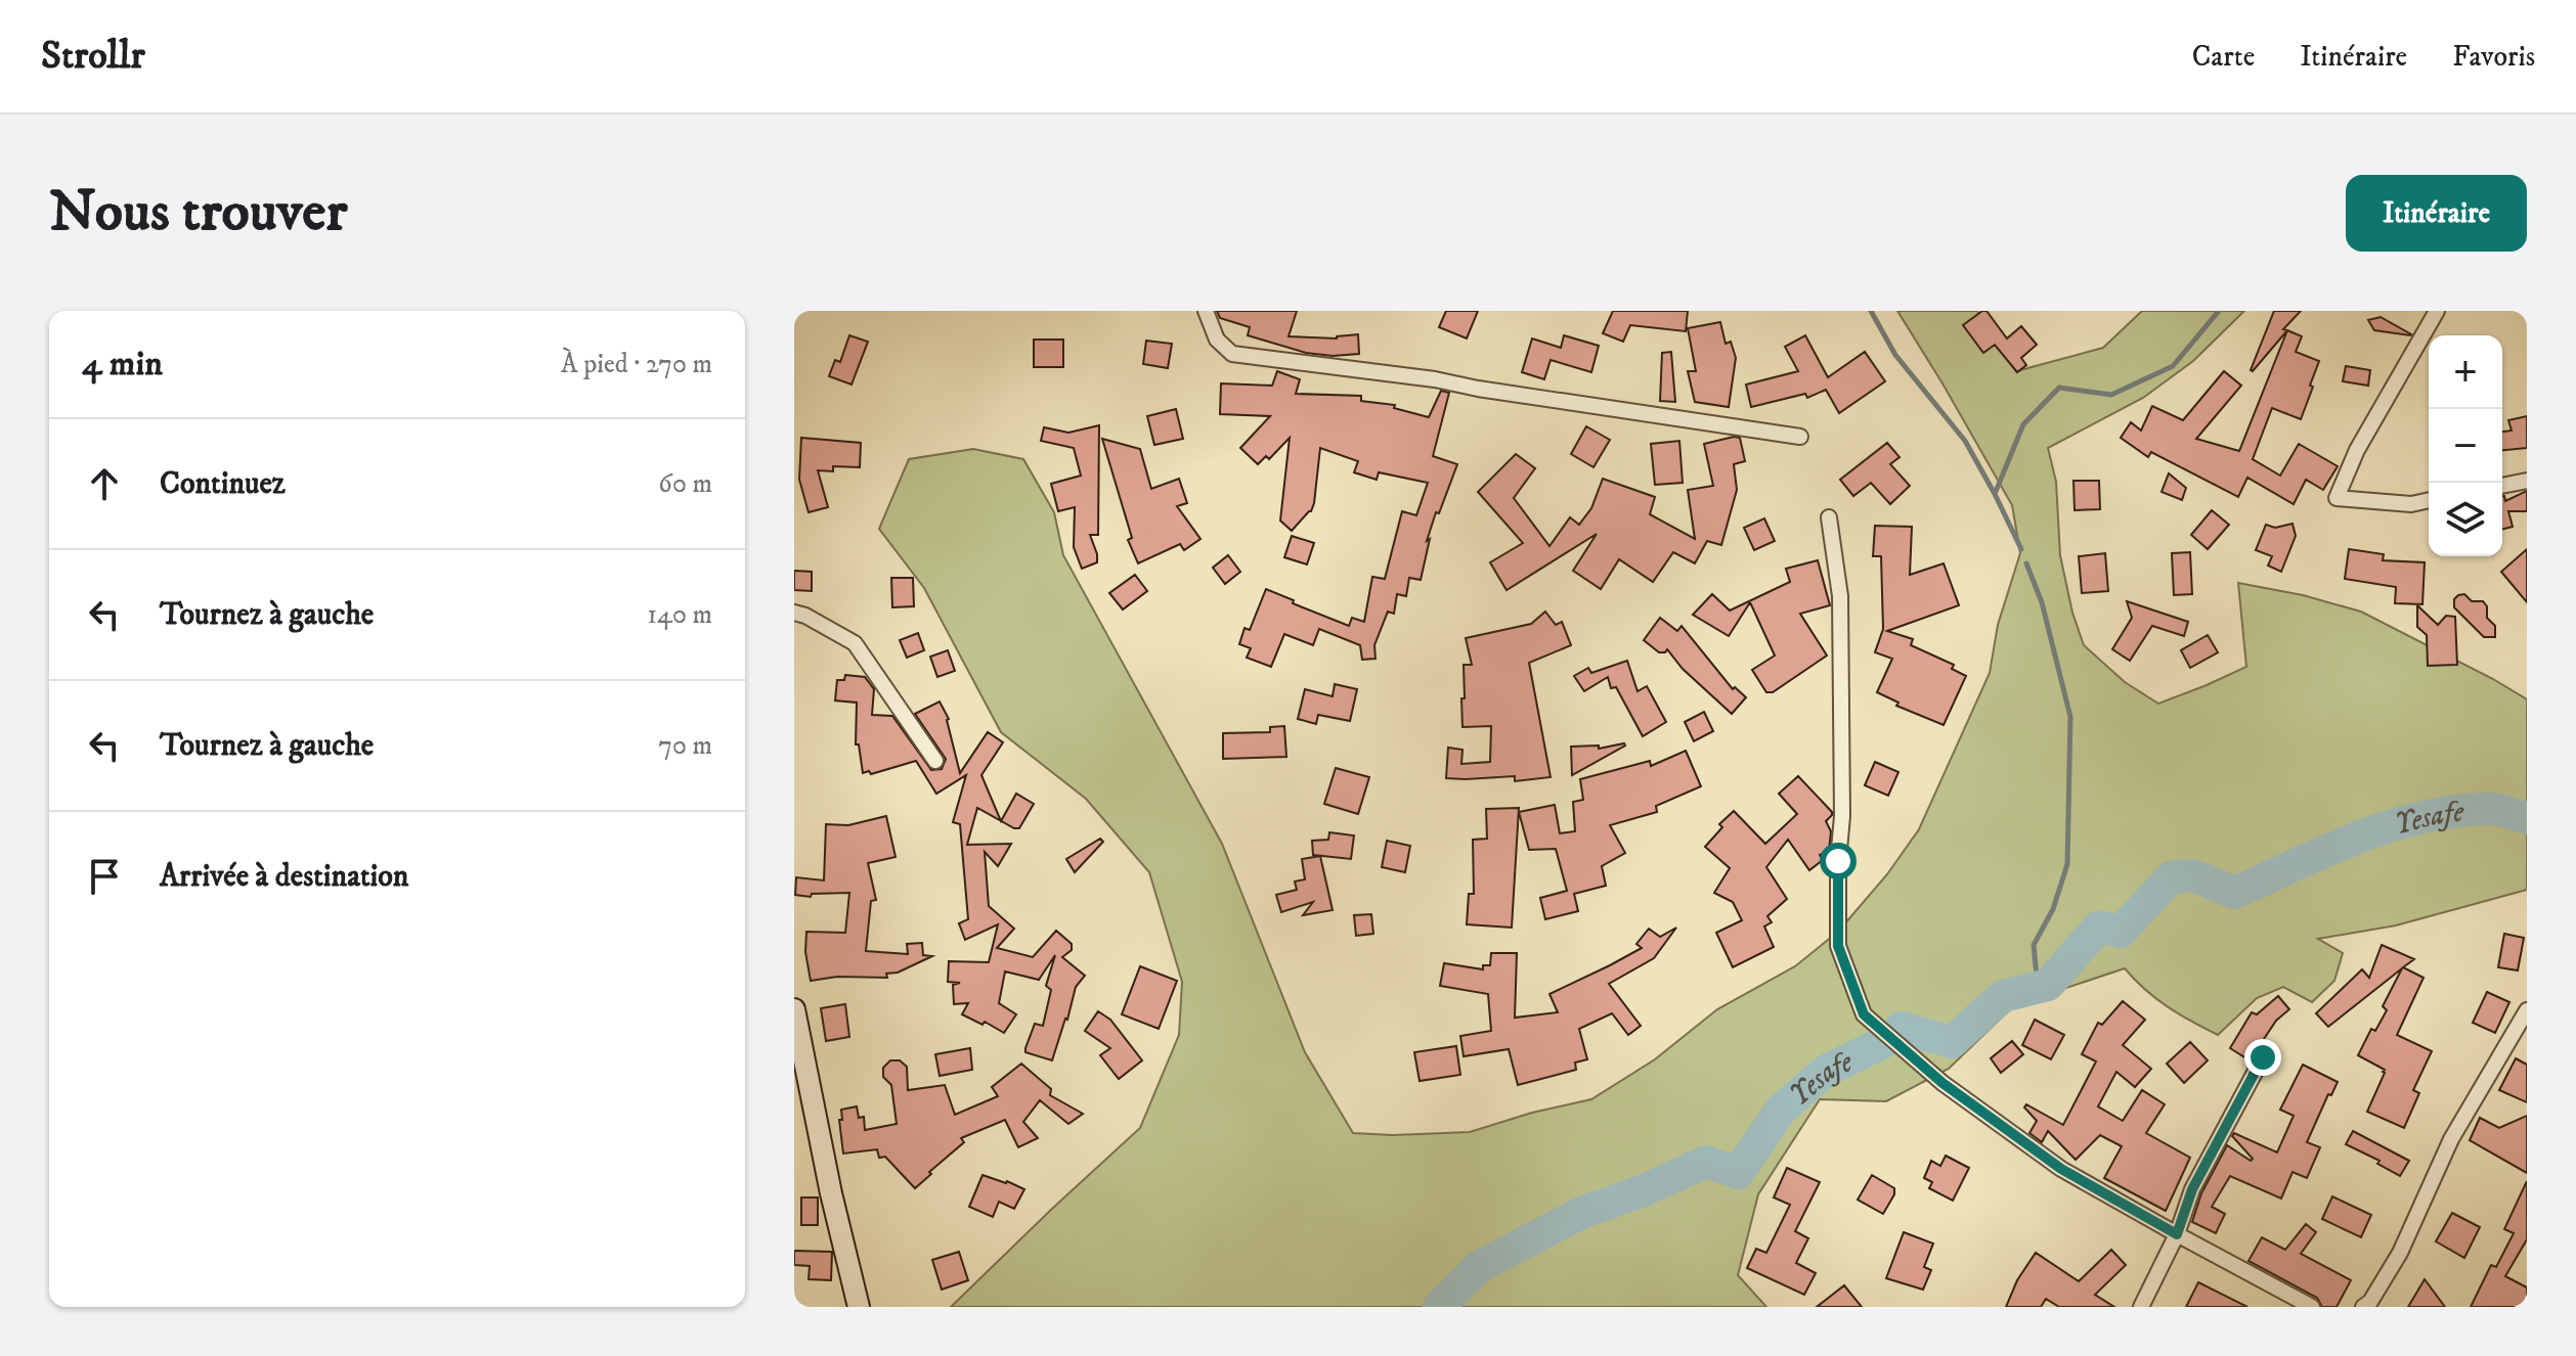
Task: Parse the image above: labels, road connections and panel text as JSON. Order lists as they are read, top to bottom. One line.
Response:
{"water":["Yesafe"],"page":{"header":"Strollr","nav":["Carte","Itinéraire","Favoris"],"buttons":"Itinéraire","title":"Nous trouver","heading":["4 min","À pied · 270 m"],"map_buttons":["+","−"],"list":[["Continuez","60 m"],["Tournez à gauche","140 m"],["Tournez à gauche","70 m"],"Arrivée à destination"]}}
